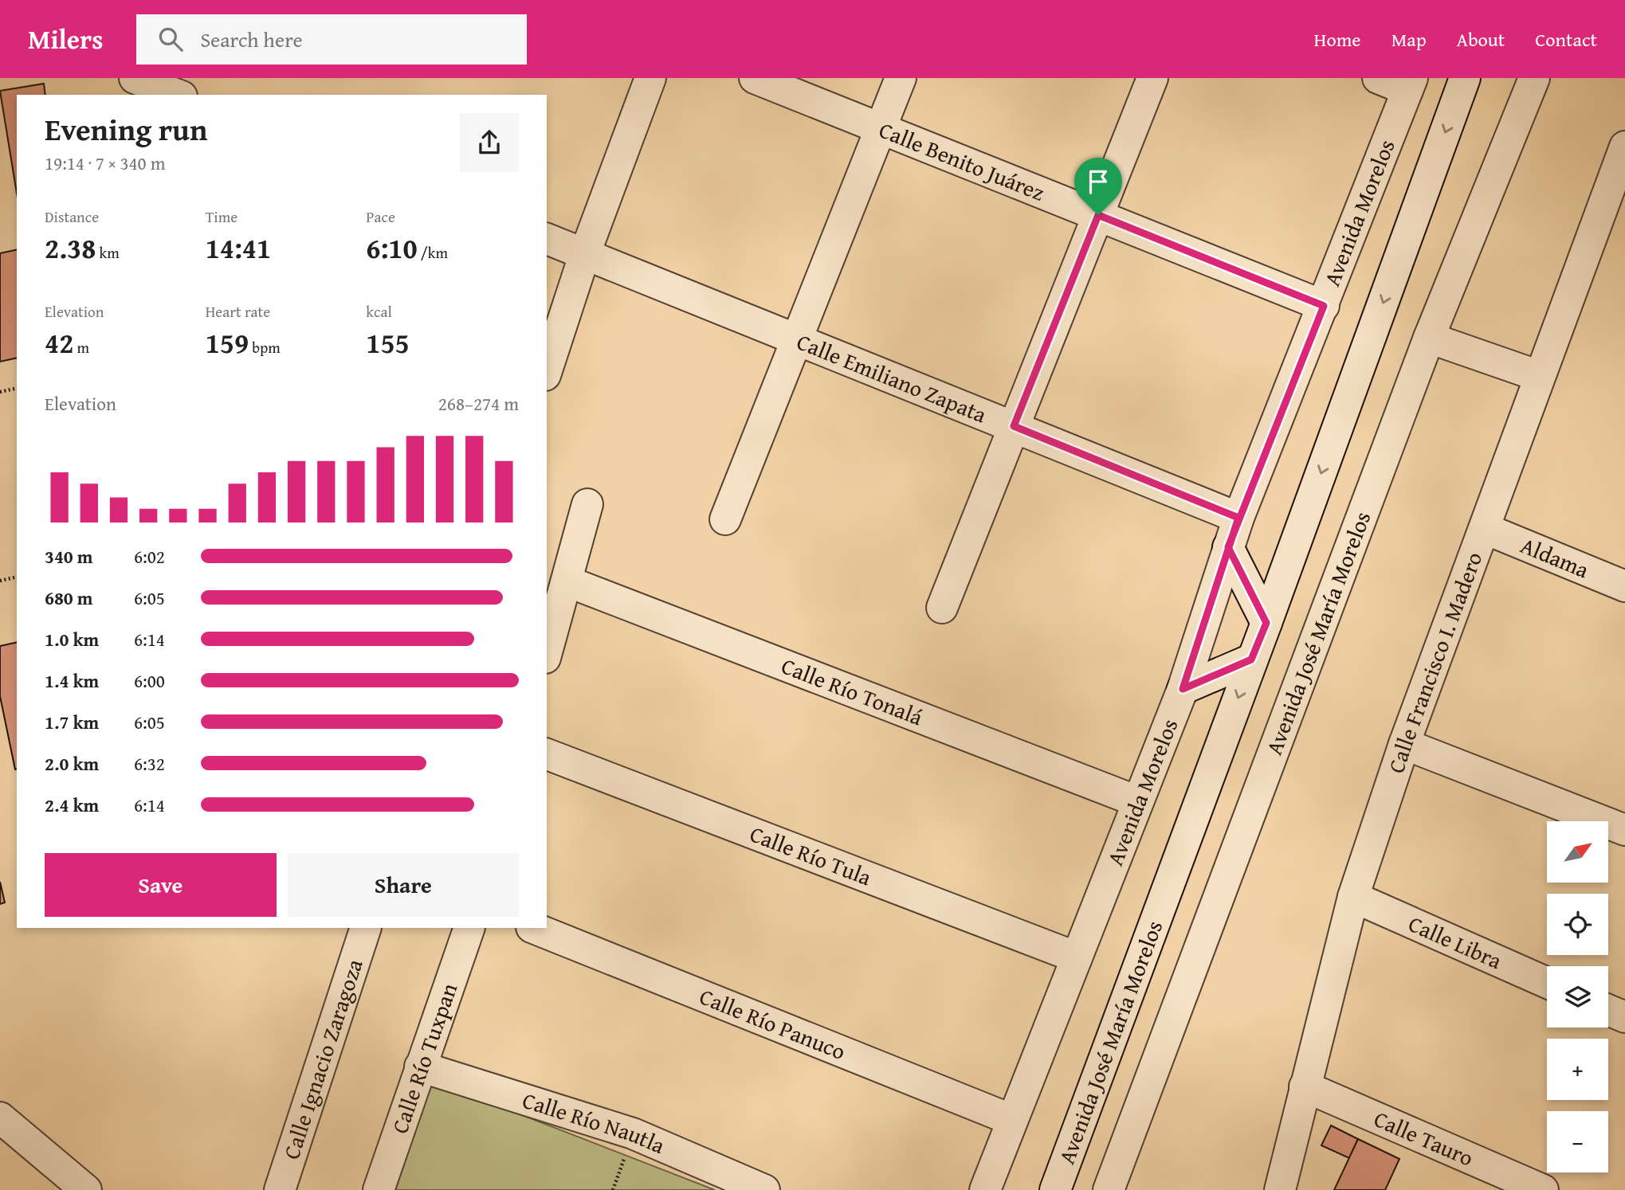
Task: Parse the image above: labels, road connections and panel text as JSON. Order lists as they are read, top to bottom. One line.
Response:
{"streets":{"street":["Calle Benito Juárez","Avenida Morelos","Calle Emiliano Zapata","Aldama","Avenida José María Morelos","Calle Francisco I. Madero","Calle Río Tonalá","Calle Río Tula","Calle Libra","Calle Río Panuco","Calle Ignacio Zaragoza","Calle Río Tuxpan","Calle Río Nautla","Calle Tauro"]},"crossings":[["Calle Benito Juárez","Avenida Morelos"],["Avenida Morelos","Calle Emiliano Zapata"],["Avenida Morelos","Calle Río Tonalá"],["Avenida Morelos","Calle Río Tula"],["Avenida Morelos","Calle Río Panuco"],["Aldama","Calle Francisco I. Madero"],["Calle Francisco I. Madero","Calle Libra"],["Calle Francisco I. Madero","Calle Tauro"],["Calle Río Tuxpan","Calle Río Nautla"]],"north":"top right","page":{"header":"Milers","search":"Search here","nav":["Home","Map","About","Contact"],"heading":["Evening run","19:14 · 7 × 340 m"],"stats":[["Distance","2.38 km"],["Time","14:41"],["Pace","6:10 /km"],["Elevation","42 m"],["Heart rate","159 bpm"],["kcal","155"]],"chart":["Elevation","268–274 m"],"list":[{"name":"340 m","note":"6:02"},{"name":"680 m","note":"6:05"},{"name":"1.0 km","note":"6:14"},{"name":"1.4 km","note":"6:00"},{"name":"1.7 km","note":"6:05"},{"name":"2.0 km","note":"6:32"},{"name":"2.4 km","note":"6:14"}],"map_buttons":["+","−"],"buttons":["Save","Share"]}}
